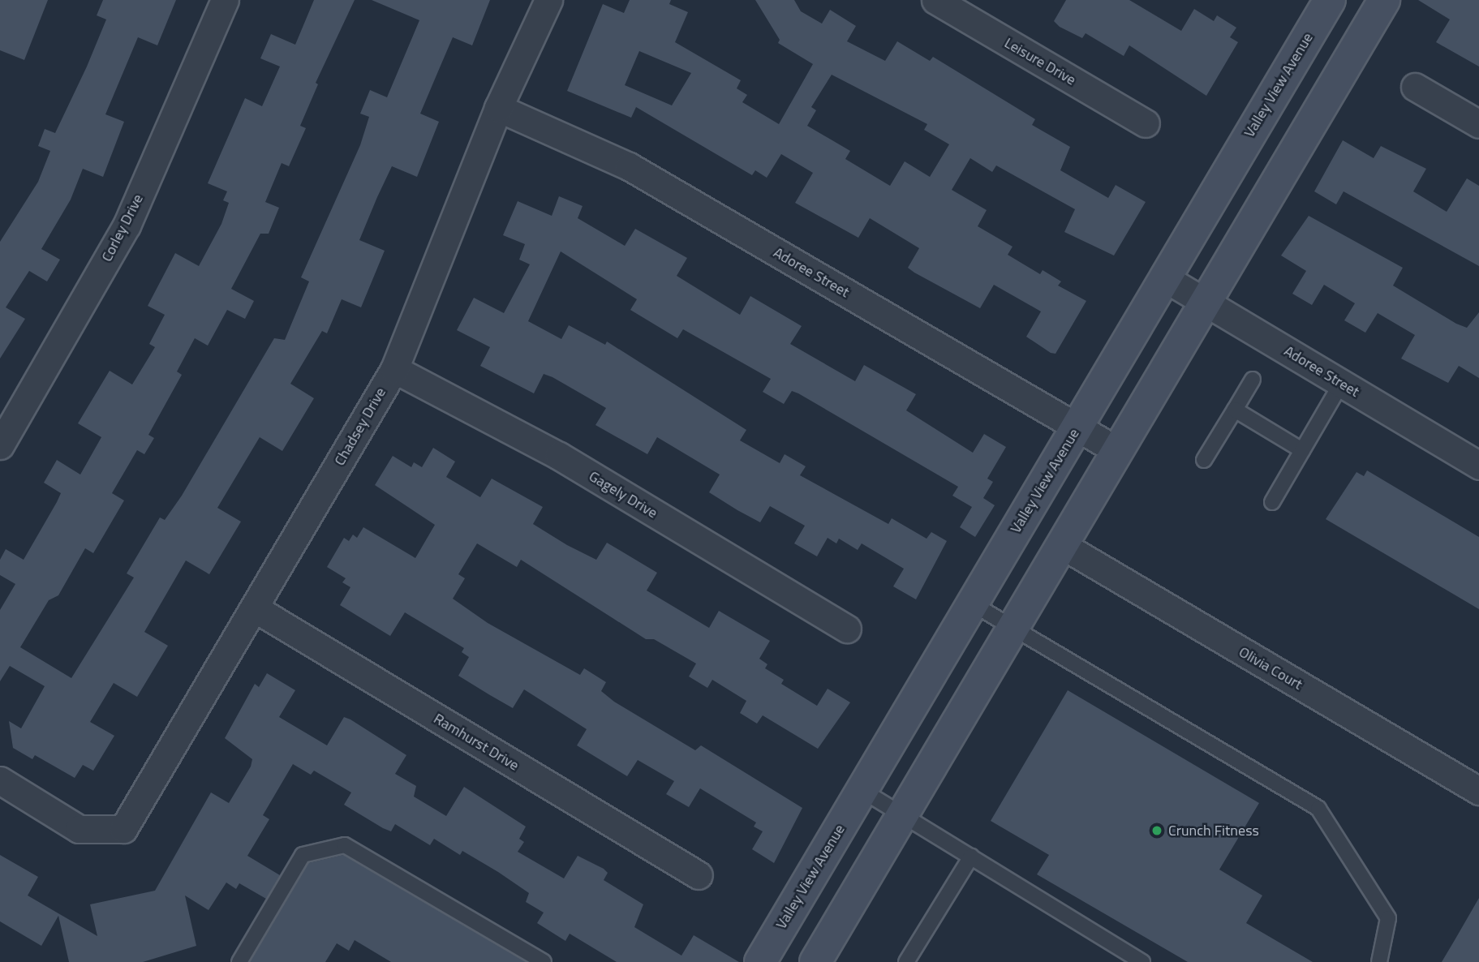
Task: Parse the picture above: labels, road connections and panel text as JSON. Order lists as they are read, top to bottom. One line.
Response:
{"streets":{"main road":["Valley View Avenue"],"street":["Leisure Drive","Corley Drive","Adoree Street","Chadsey Drive","Gagely Drive","Olivia Court","Ramhurst Drive"]},"crossings":[["Valley View Avenue","Adoree Street"],["Adoree Street","Chadsey Drive"],["Chadsey Drive","Gagely Drive"],["Chadsey Drive","Ramhurst Drive"]],"places":["Crunch Fitness"]}
